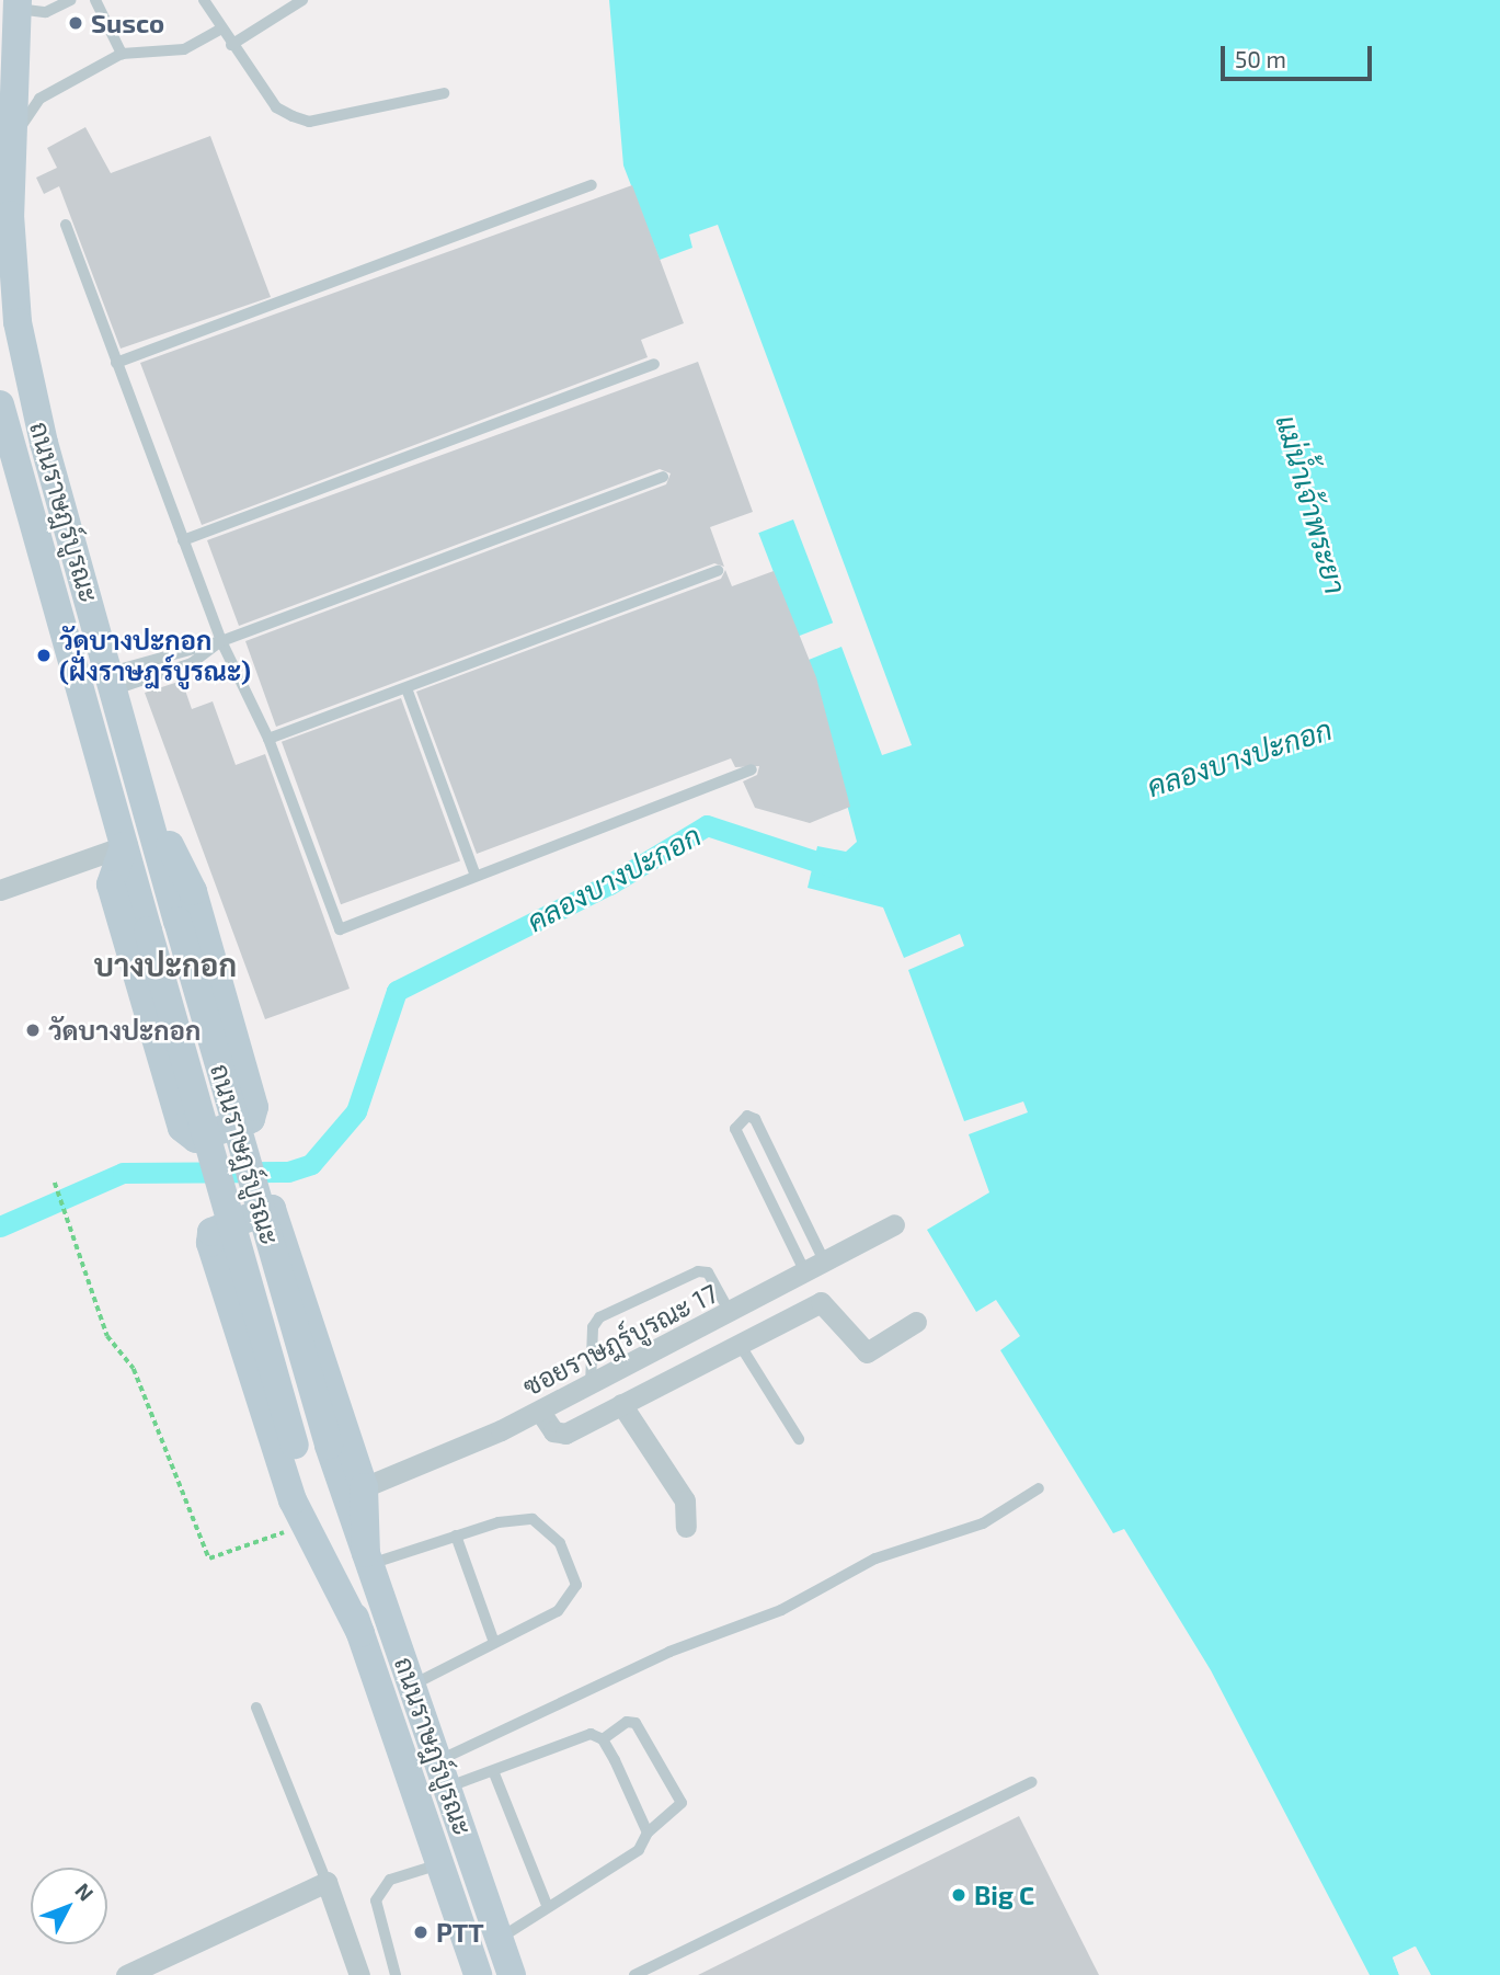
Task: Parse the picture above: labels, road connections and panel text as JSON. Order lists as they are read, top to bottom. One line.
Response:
{"streets":{"main road":["ถนนราษฎร์บูรณะ"],"street":["ซอยราษฎร์บูรณะ 17"]},"districts":["บางปะกอก"],"water":["แม่น้ำเจ้าพระยา","คลองบางปะกอก"],"places":["Susco","วัดบางปะกอก (ฝั่งราษฎร์บูรณะ)","วัดบางปะกอก","Big C","PTT"],"scale_bar":"50 m","north":"top right"}
